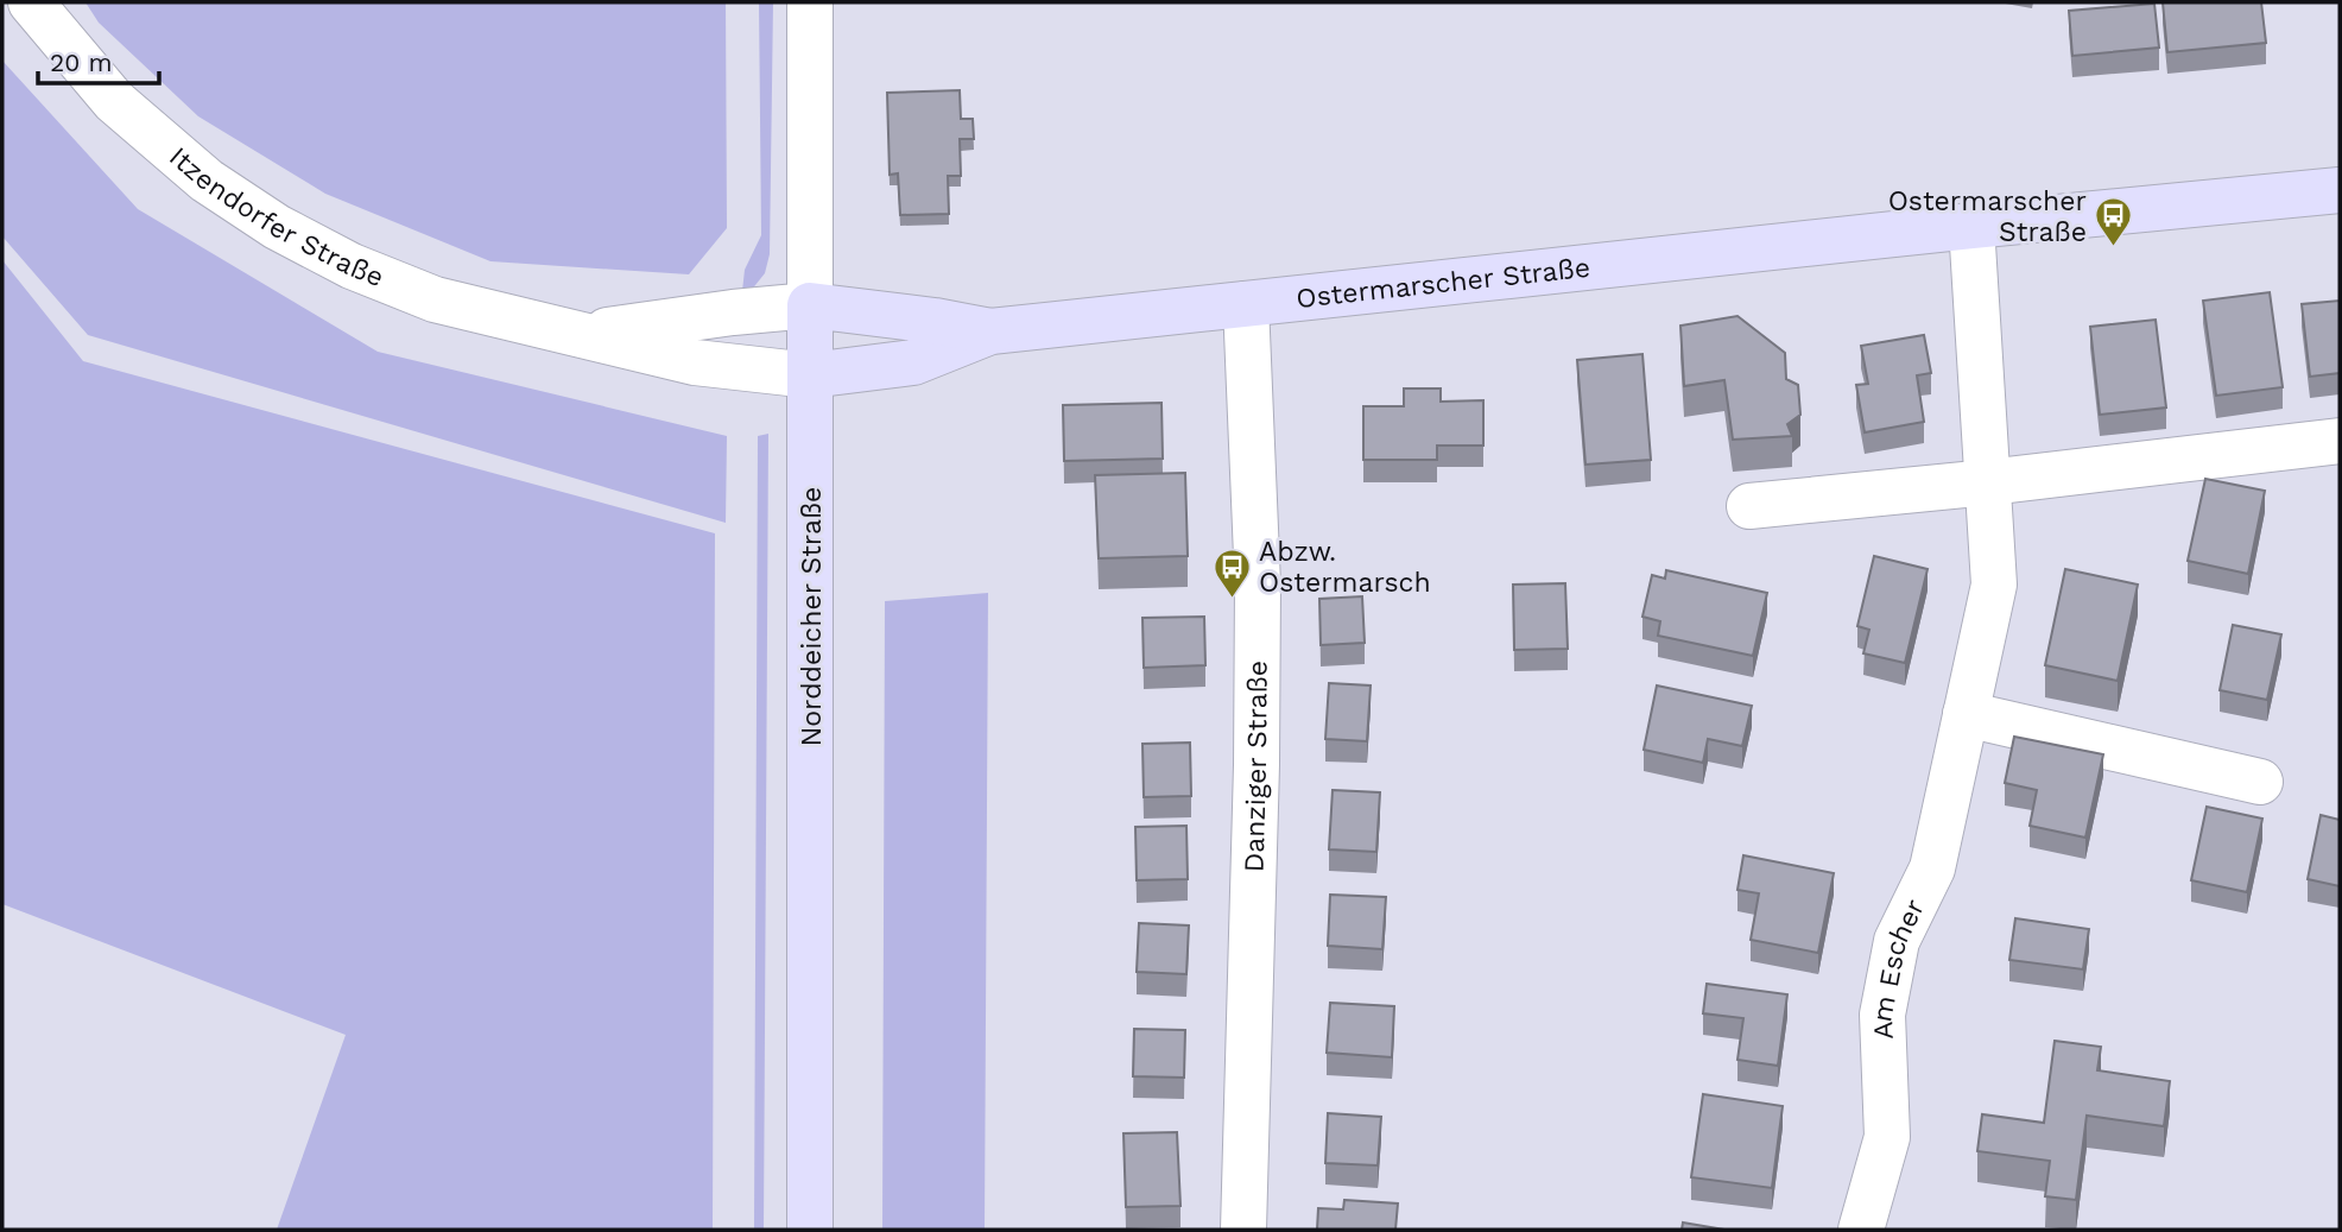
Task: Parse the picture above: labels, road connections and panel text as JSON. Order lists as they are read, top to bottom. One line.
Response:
{"streets":{"main road":["Ostermarscher Straße","Norddeicher Straße"],"street":["Itzendorfer Straße","Danziger Straße","Am Escher"]},"crossings":[["Itzendorfer Straße","Ostermarscher Straße"],["Itzendorfer Straße","Norddeicher Straße"],["Ostermarscher Straße","Norddeicher Straße"],["Ostermarscher Straße","Danziger Straße"],["Ostermarscher Straße","Am Escher"]],"places":{"bus stop":["Ostermarscher Straße","Abzw. Ostermarsch"]},"scale_bar":"20 m"}
